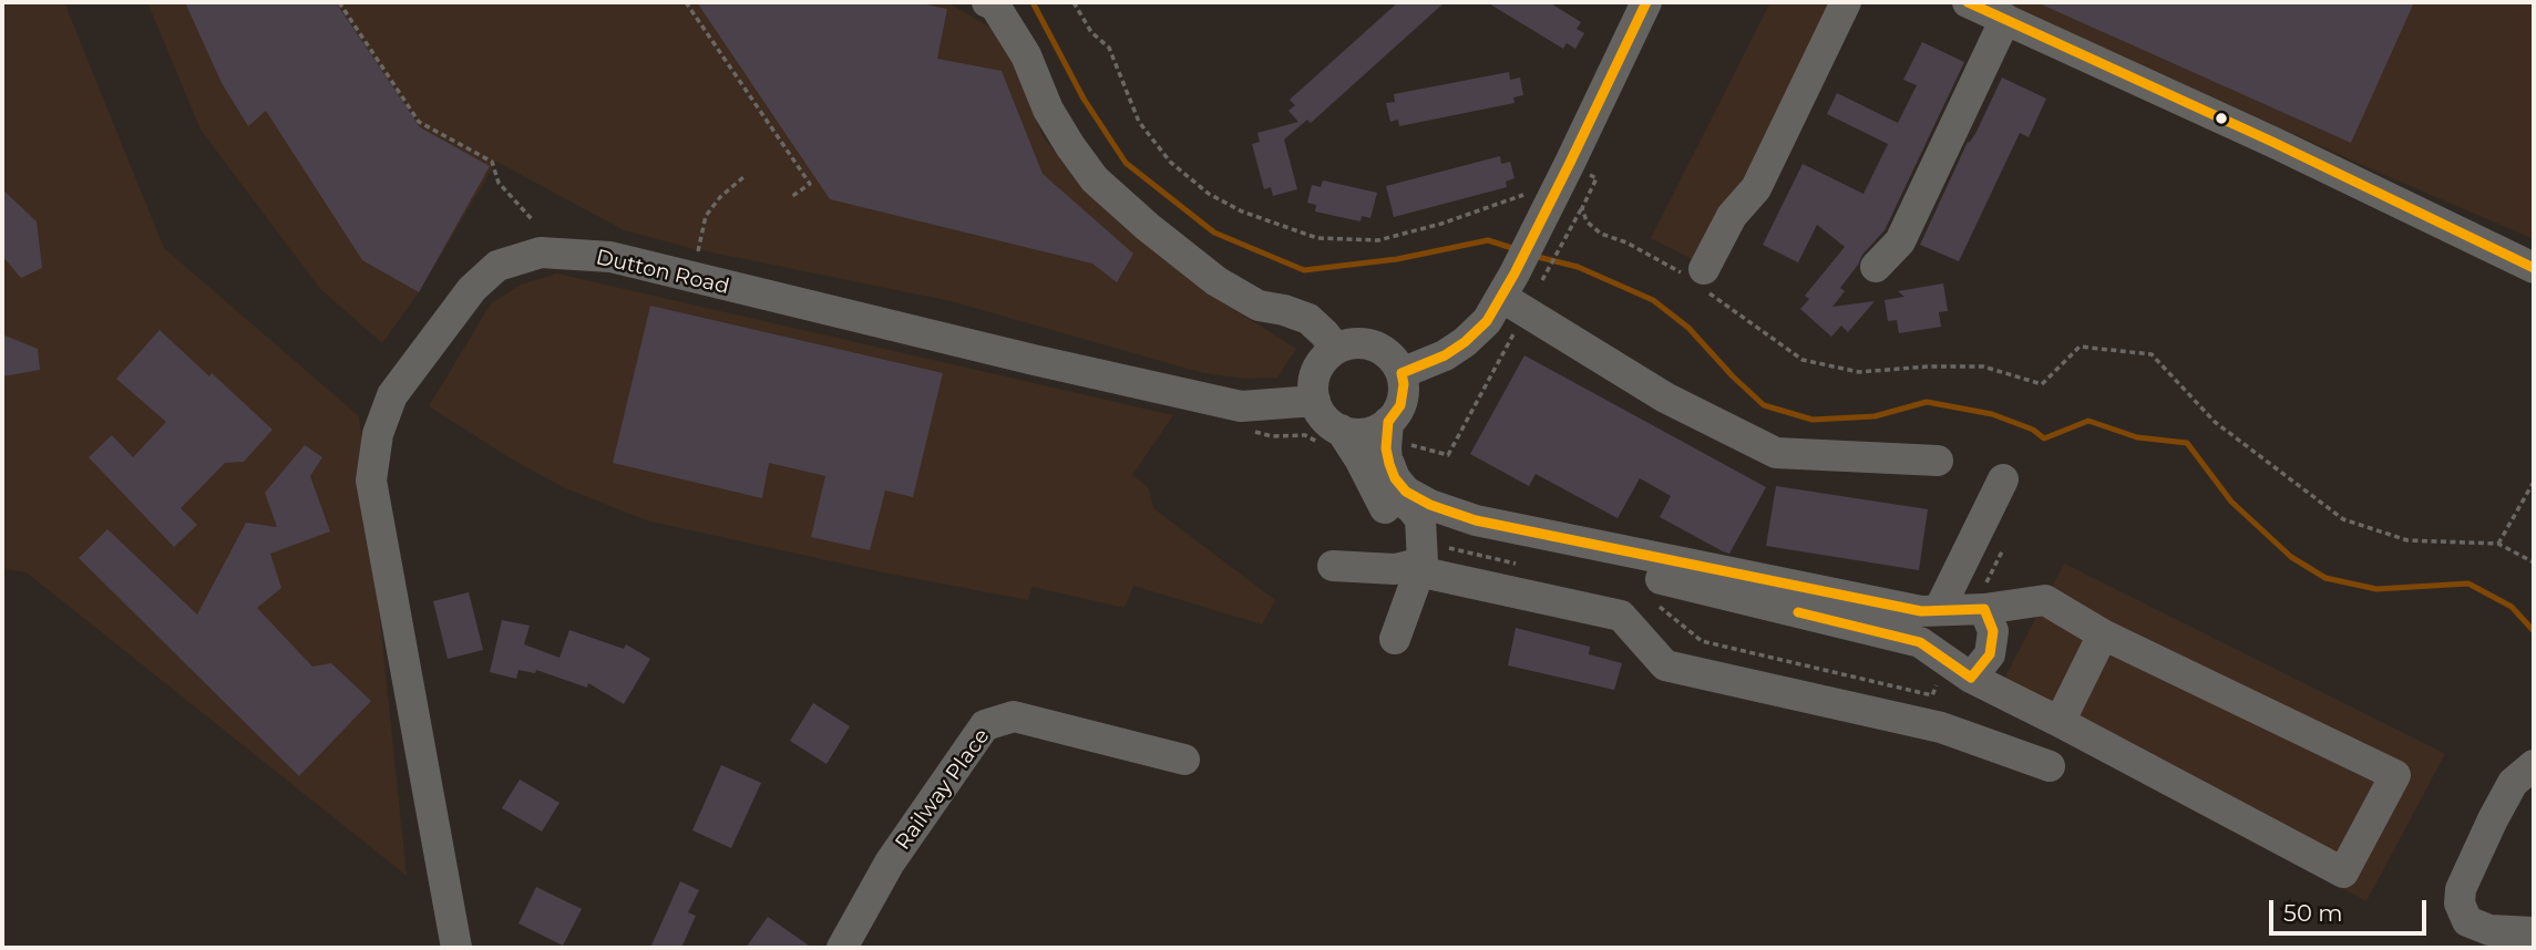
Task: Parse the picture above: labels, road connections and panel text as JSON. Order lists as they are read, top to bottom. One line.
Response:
{"streets":{"street":["Dutton Road","Railway Place"]},"scale_bar":"50 m"}
